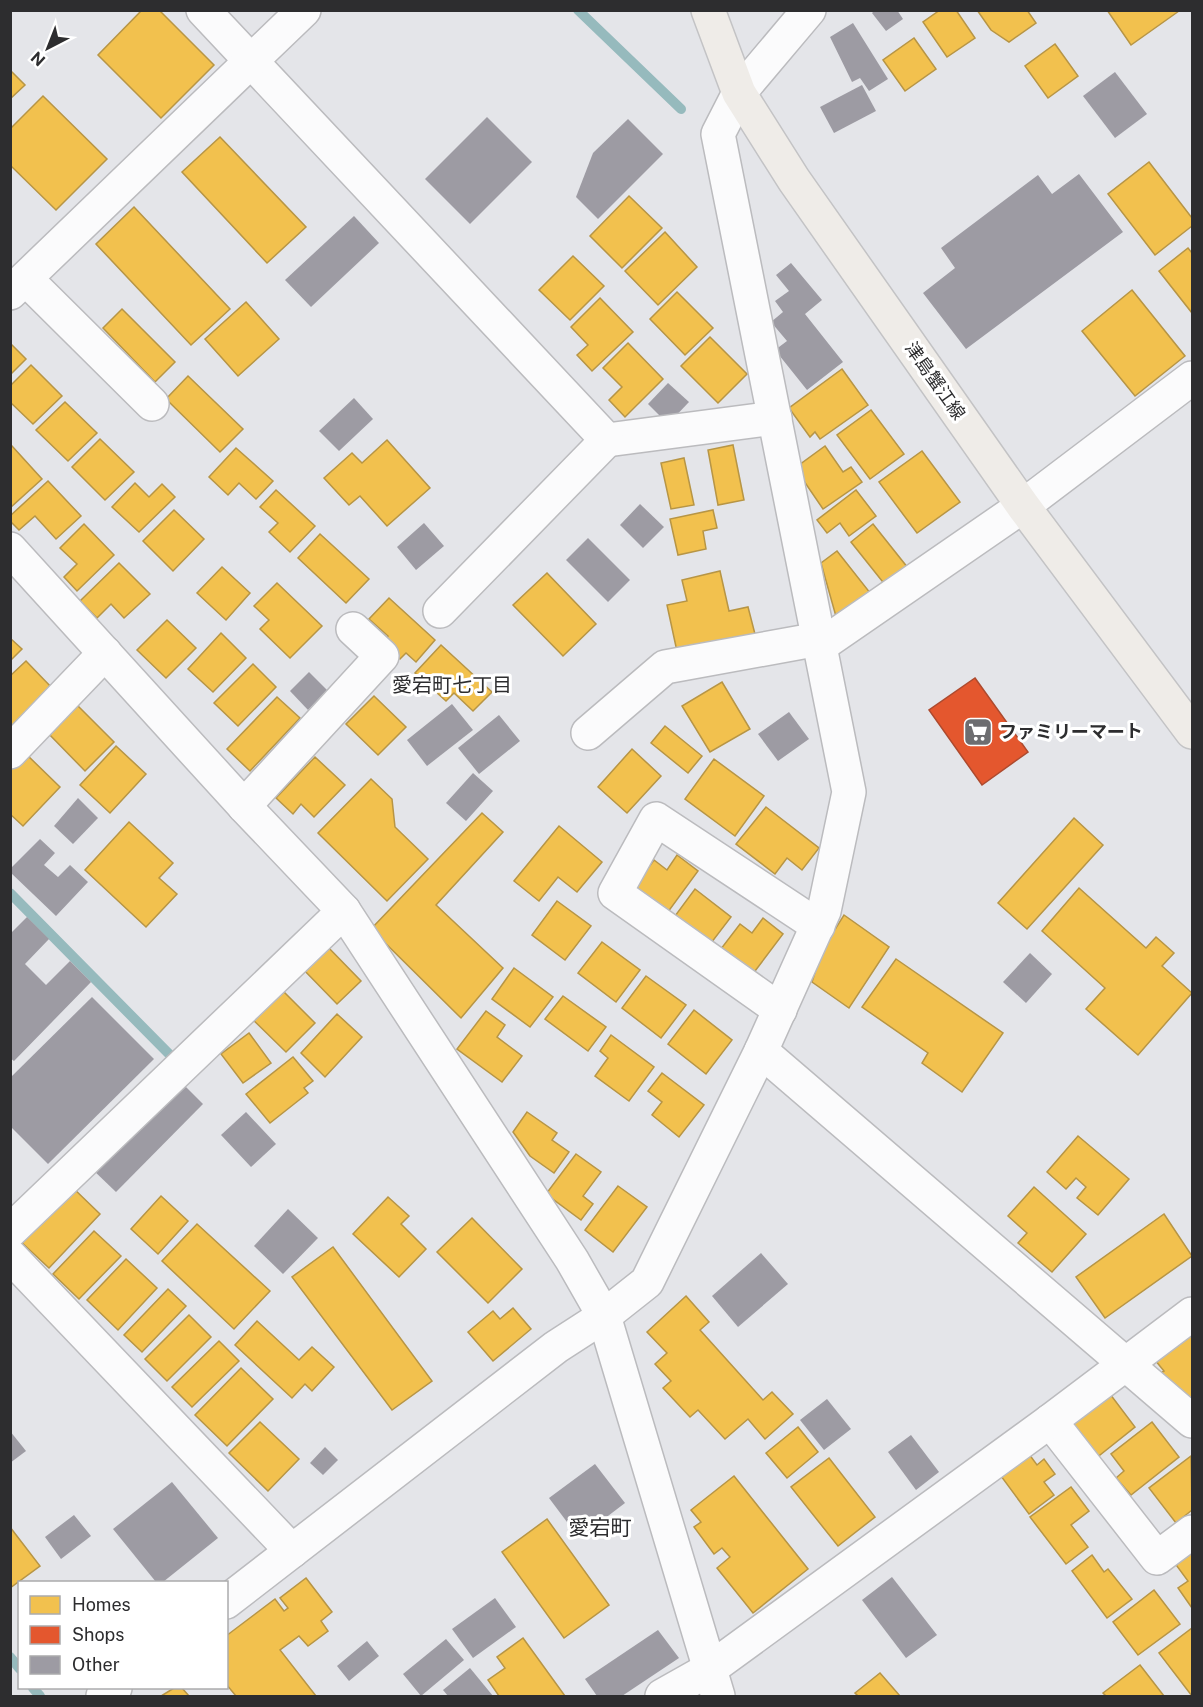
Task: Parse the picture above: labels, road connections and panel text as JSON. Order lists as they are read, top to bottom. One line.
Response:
{"streets":{"main road":["津島蟹江線"]},"districts":["愛宕町七丁目","愛宕町"],"places":{"supermarket":["ファミリーマート"]},"legend":["Homes","Shops","Other"],"north":"bottom left"}
